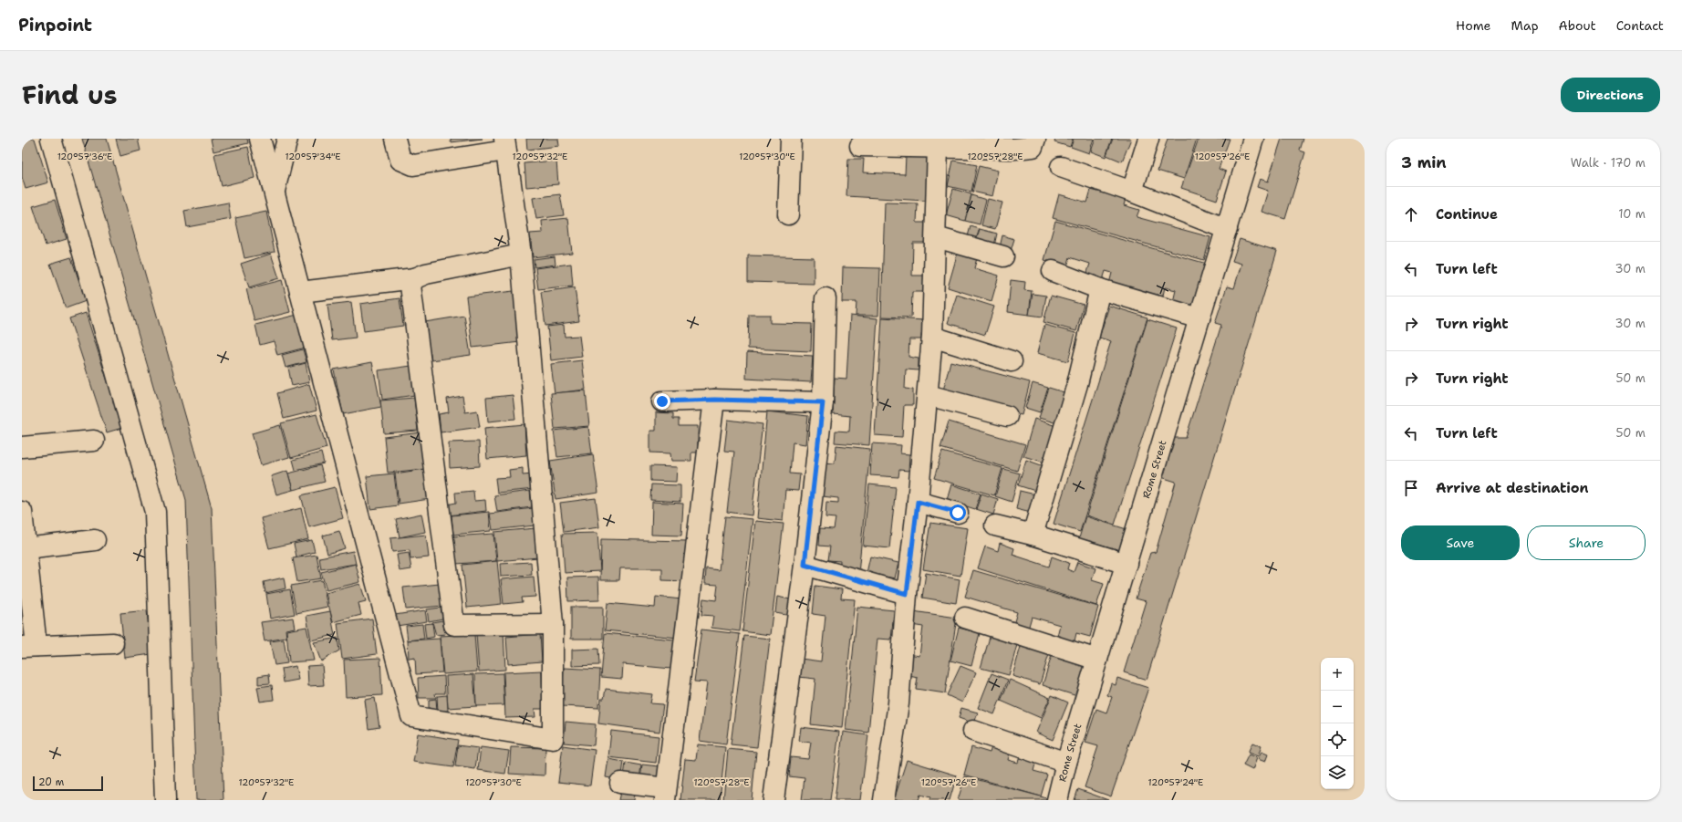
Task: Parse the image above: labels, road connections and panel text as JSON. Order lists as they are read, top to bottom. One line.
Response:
{"streets":{"street":["Rome Street"]},"scale_bar":"20 m","page":{"header":"Pinpoint","nav":["Home","Map","About","Contact"],"title":"Find us","buttons":["Directions",["Save","Share"]],"heading":["3 min","Walk · 170 m"],"list":[["Continue","10 m"],["Turn left","30 m"],["Turn right","30 m"],["Turn right","50 m"],["Turn left","50 m"],"Arrive at destination"],"map_buttons":["+","−"],"scale":"20 m"},"coordinates":["120°57'36\"E","120°57'34\"E","120°57'32\"E","120°57'30\"E","120°57'28\"E","120°57'26\"E","120°57'24\"E"]}
